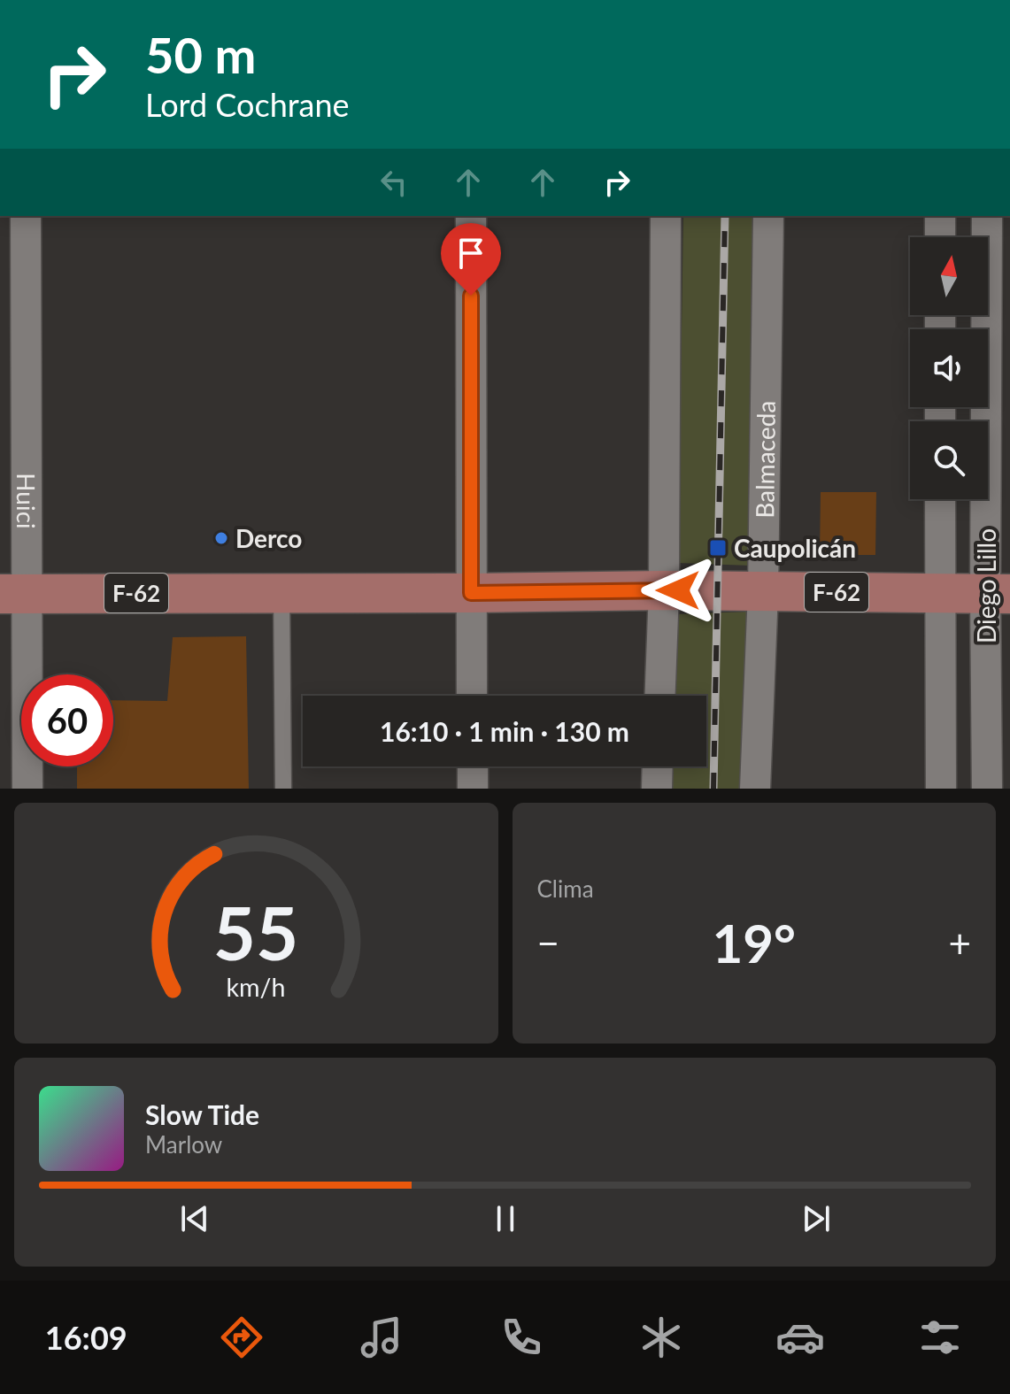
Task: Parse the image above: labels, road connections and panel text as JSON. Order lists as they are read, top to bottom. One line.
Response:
{"streets":{"main road":["F-62"],"street":["Balmaceda","Huici","Diego Lillo"]},"crossings":[["Balmaceda","F-62"],["Huici","F-62"],["Diego Lillo","F-62"]],"places":{"other":["Derco"],"transit":["Caupolicán"]},"north":"top","page":{"turn":["50 m","Lord Cochrane"],"limit":"60","trip":"16:10 · 1 min · 130 m","tile":"Clima","heat":["−","19°","+"],"song":["Slow Tide","Marlow"],"tabs":"16:09","gauge":["55","km/h"]}}
